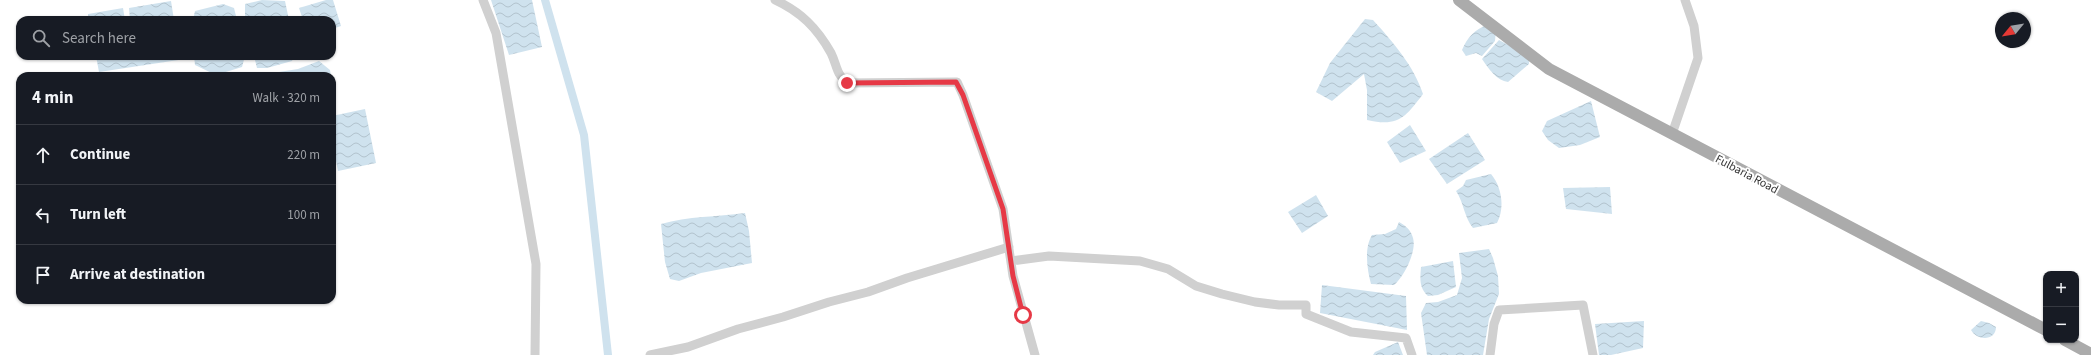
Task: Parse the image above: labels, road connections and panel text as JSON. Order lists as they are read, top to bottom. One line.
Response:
{"streets":{"main road":["Fulbaria Road"]},"north":"bottom left","page":{"search":"Search here","heading":["4 min","Walk · 320 m"],"list":[["Continue","220 m"],["Turn left","100 m"],"Arrive at destination"],"map_buttons":["+","−"]}}
